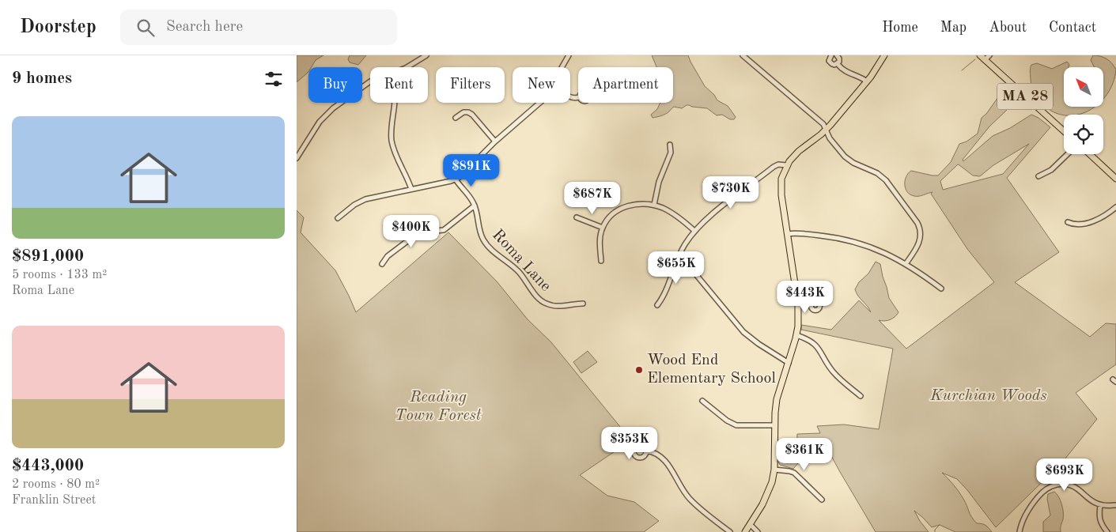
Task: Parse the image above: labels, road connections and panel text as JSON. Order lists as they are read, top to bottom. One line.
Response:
{"streets":{"main road":["MA 28"],"street":["Roma Lane"]},"parks":["Kurchian Woods","Reading Town Forest"],"places":["Wood End Elementary School"],"north":"top left","page":{"header":"Doorstep","search":"Search here","nav":["Home","Map","About","Contact"],"heading":"9 homes","chip":["Buy","Rent","Filters","New","Apartment"],"list":[{"name":"$891,000","note":"5 rooms · 133 m² · Roma Lane"},{"name":"$443,000","note":"2 rooms · 80 m² · Franklin Street"}],"price":["$891K","$730K","$687K","$400K","$655K","$443K","$353K","$361K","$693K"]}}
